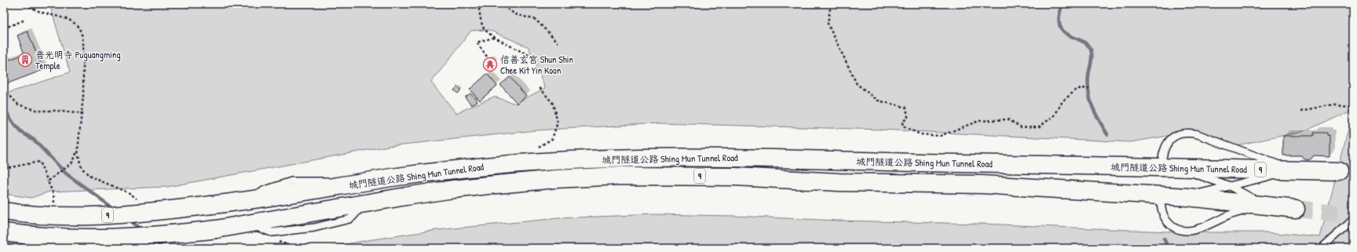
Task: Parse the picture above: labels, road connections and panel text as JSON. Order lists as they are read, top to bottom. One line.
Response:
{"streets":{"highway":["城門隧道公路 Shing Mun Tunnel Road","9"]},"places":{"building":["普光明寺 Puguangming Temple"],"temple":["信善玄宮 Shun Shin Chee Kit Yin Koon"]}}
